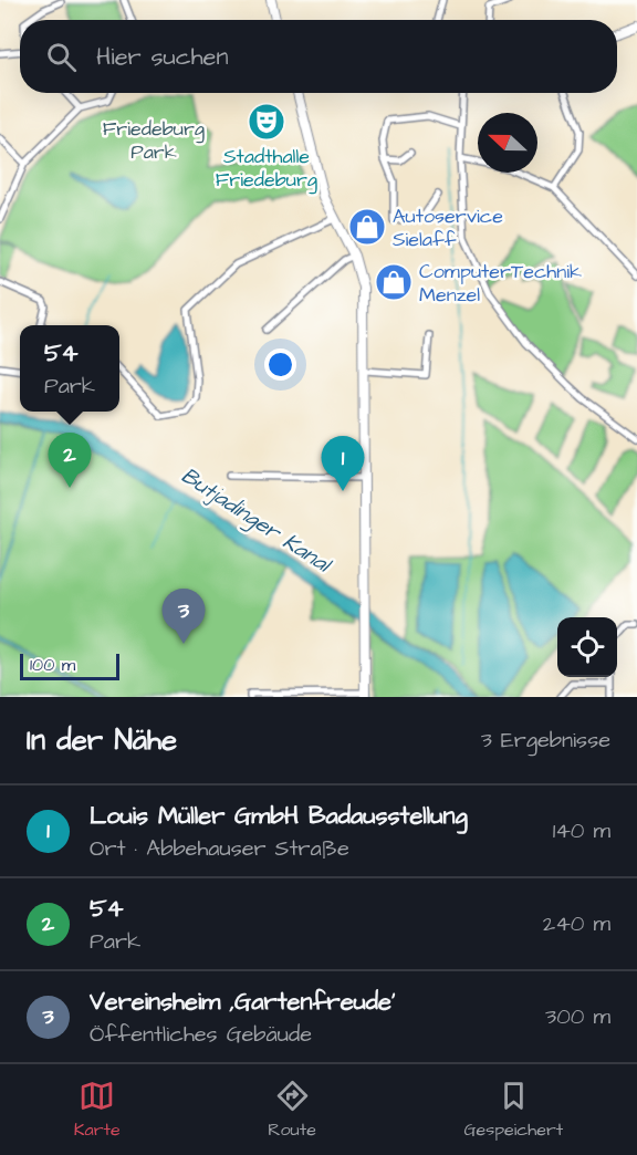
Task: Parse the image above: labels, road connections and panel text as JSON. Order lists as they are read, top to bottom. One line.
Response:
{"water":["Butjadinger Kanal"],"parks":["Friedeburg Park"],"places":{"theatre":["Stadthalle Friedeburg"],"shop":["Autoservice Sielaff","ComputerTechnik Menzel"]},"scale_bar":"100 m","north":"left","page":{"search":"Hier suchen","popup":["54","Park"],"pins":["2","1","3"],"scale":"100 m","heading":["In der Nähe","3 Ergebnisse"],"list":[{"mark":"1","name":"Louis Müller GmbH Badausstellung","note":"Ort · Abbehauser Straße","value":"140 m"},{"mark":"2","name":"54","note":"Park","value":"240 m"},{"mark":"3","name":"Vereinsheim ,Gartenfreude'","note":"Öffentliches Gebäude","value":"300 m"}],"nav":["Karte","Route","Gespeichert"]}}
